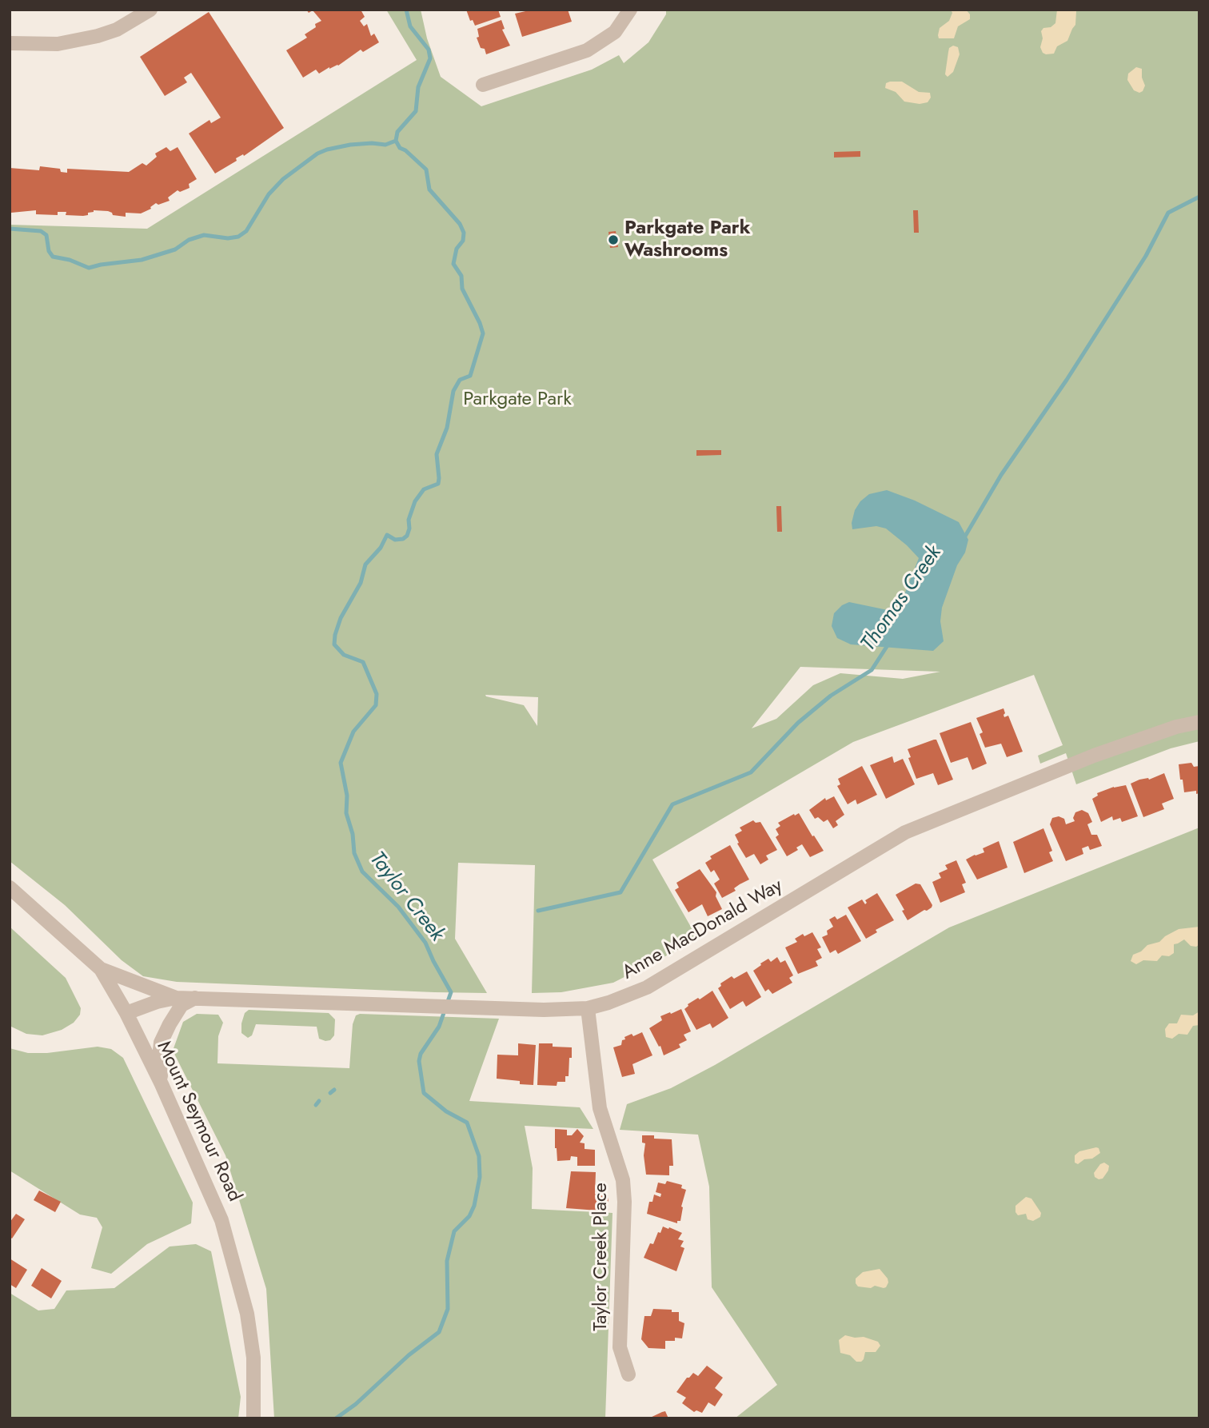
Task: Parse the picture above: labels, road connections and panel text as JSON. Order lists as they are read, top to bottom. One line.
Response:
{"streets":{"street":["Anne MacDonald Way","Mount Seymour Road","Taylor Creek Place"]},"crossings":[["Anne MacDonald Way","Mount Seymour Road"],["Anne MacDonald Way","Taylor Creek Place"]],"water":["Thomas Creek","Taylor Creek"],"parks":["Parkgate Park"],"places":["Parkgate Park Washrooms"]}
